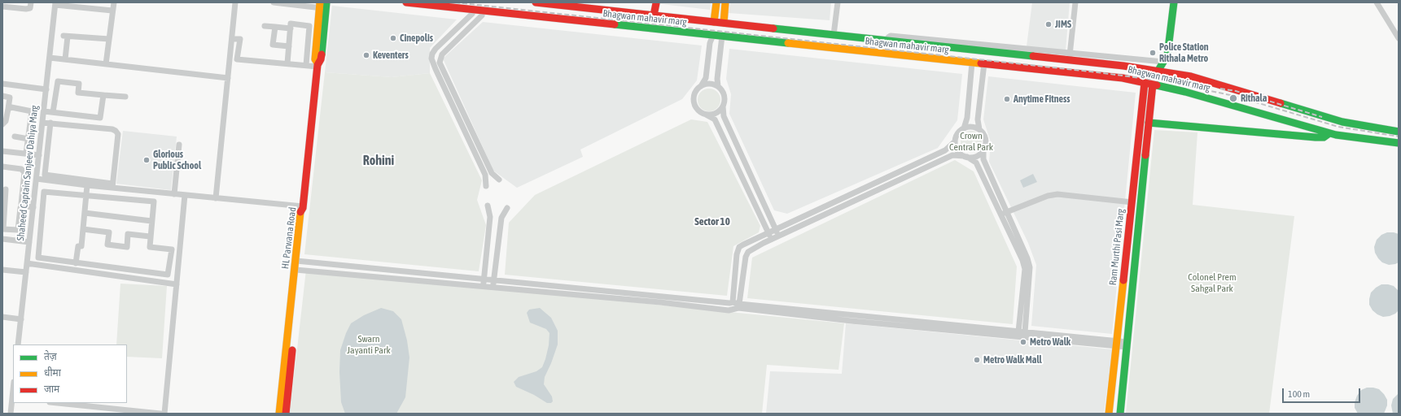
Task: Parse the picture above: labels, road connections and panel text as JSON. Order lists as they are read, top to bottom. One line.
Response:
{"streets":{"main road":["Bhagwan mahavir marg","HL Parwana Road","Ram Murthi Pasi Marg"],"street":["Shaheed Captain Sanjeev Dahiya Marg"]},"crossings":[["Bhagwan mahavir marg","Ram Murthi Pasi Marg"]],"districts":["Rohini","Sector 10"],"parks":["Crown Central Park","Colonel Prem Sahgal Park","Swarn Jayanti Park"],"places":["JIMS","Cinepolis","Police Station Rithala Metro","Keventers","Rithala","Anytime Fitness","Glorious Public School","Metro Walk","Metro Walk Mall"],"legend":["तेज़","धीमा","जाम"],"scale_bar":"100 m"}
